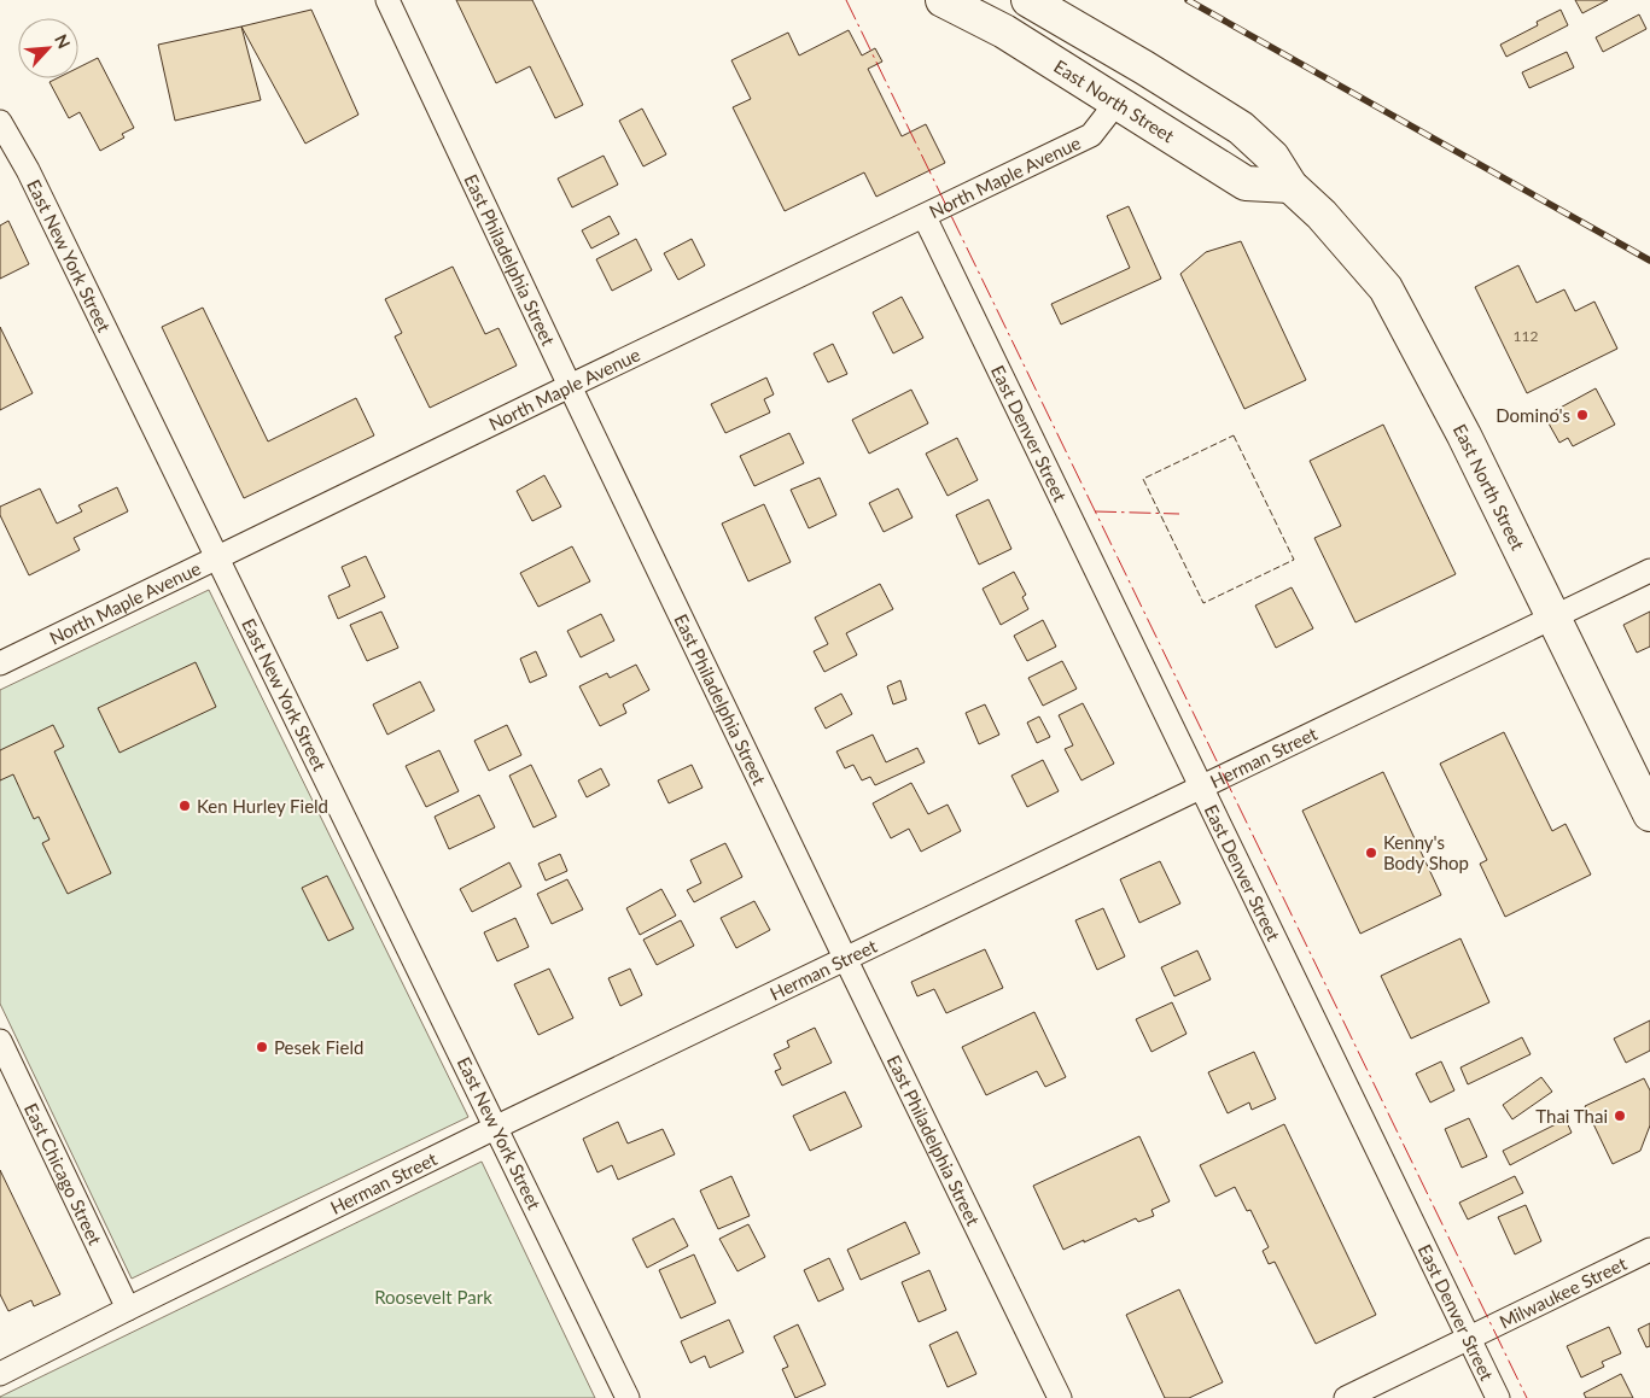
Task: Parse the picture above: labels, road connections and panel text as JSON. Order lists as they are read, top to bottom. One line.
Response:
{"streets":{"main road":["East North Street"],"street":["North Maple Avenue","East New York Street","East Philadelphia Street","East Denver Street","Herman Street","East Chicago Street","Milwaukee Street"]},"crossings":[["East North Street","North Maple Avenue"],["East North Street","Herman Street"],["North Maple Avenue","East New York Street"],["North Maple Avenue","East Philadelphia Street"],["North Maple Avenue","East Denver Street"],["East New York Street","Herman Street"],["East Philadelphia Street","Herman Street"],["East Denver Street","Herman Street"],["East Denver Street","Milwaukee Street"],["Herman Street","East Chicago Street"]],"parks":["Roosevelt Park"],"places":["Domino's","Ken Hurley Field","Kenny's Body Shop","Pesek Field","Thai Thai"],"house_numbers":["112"],"north":"top right"}
